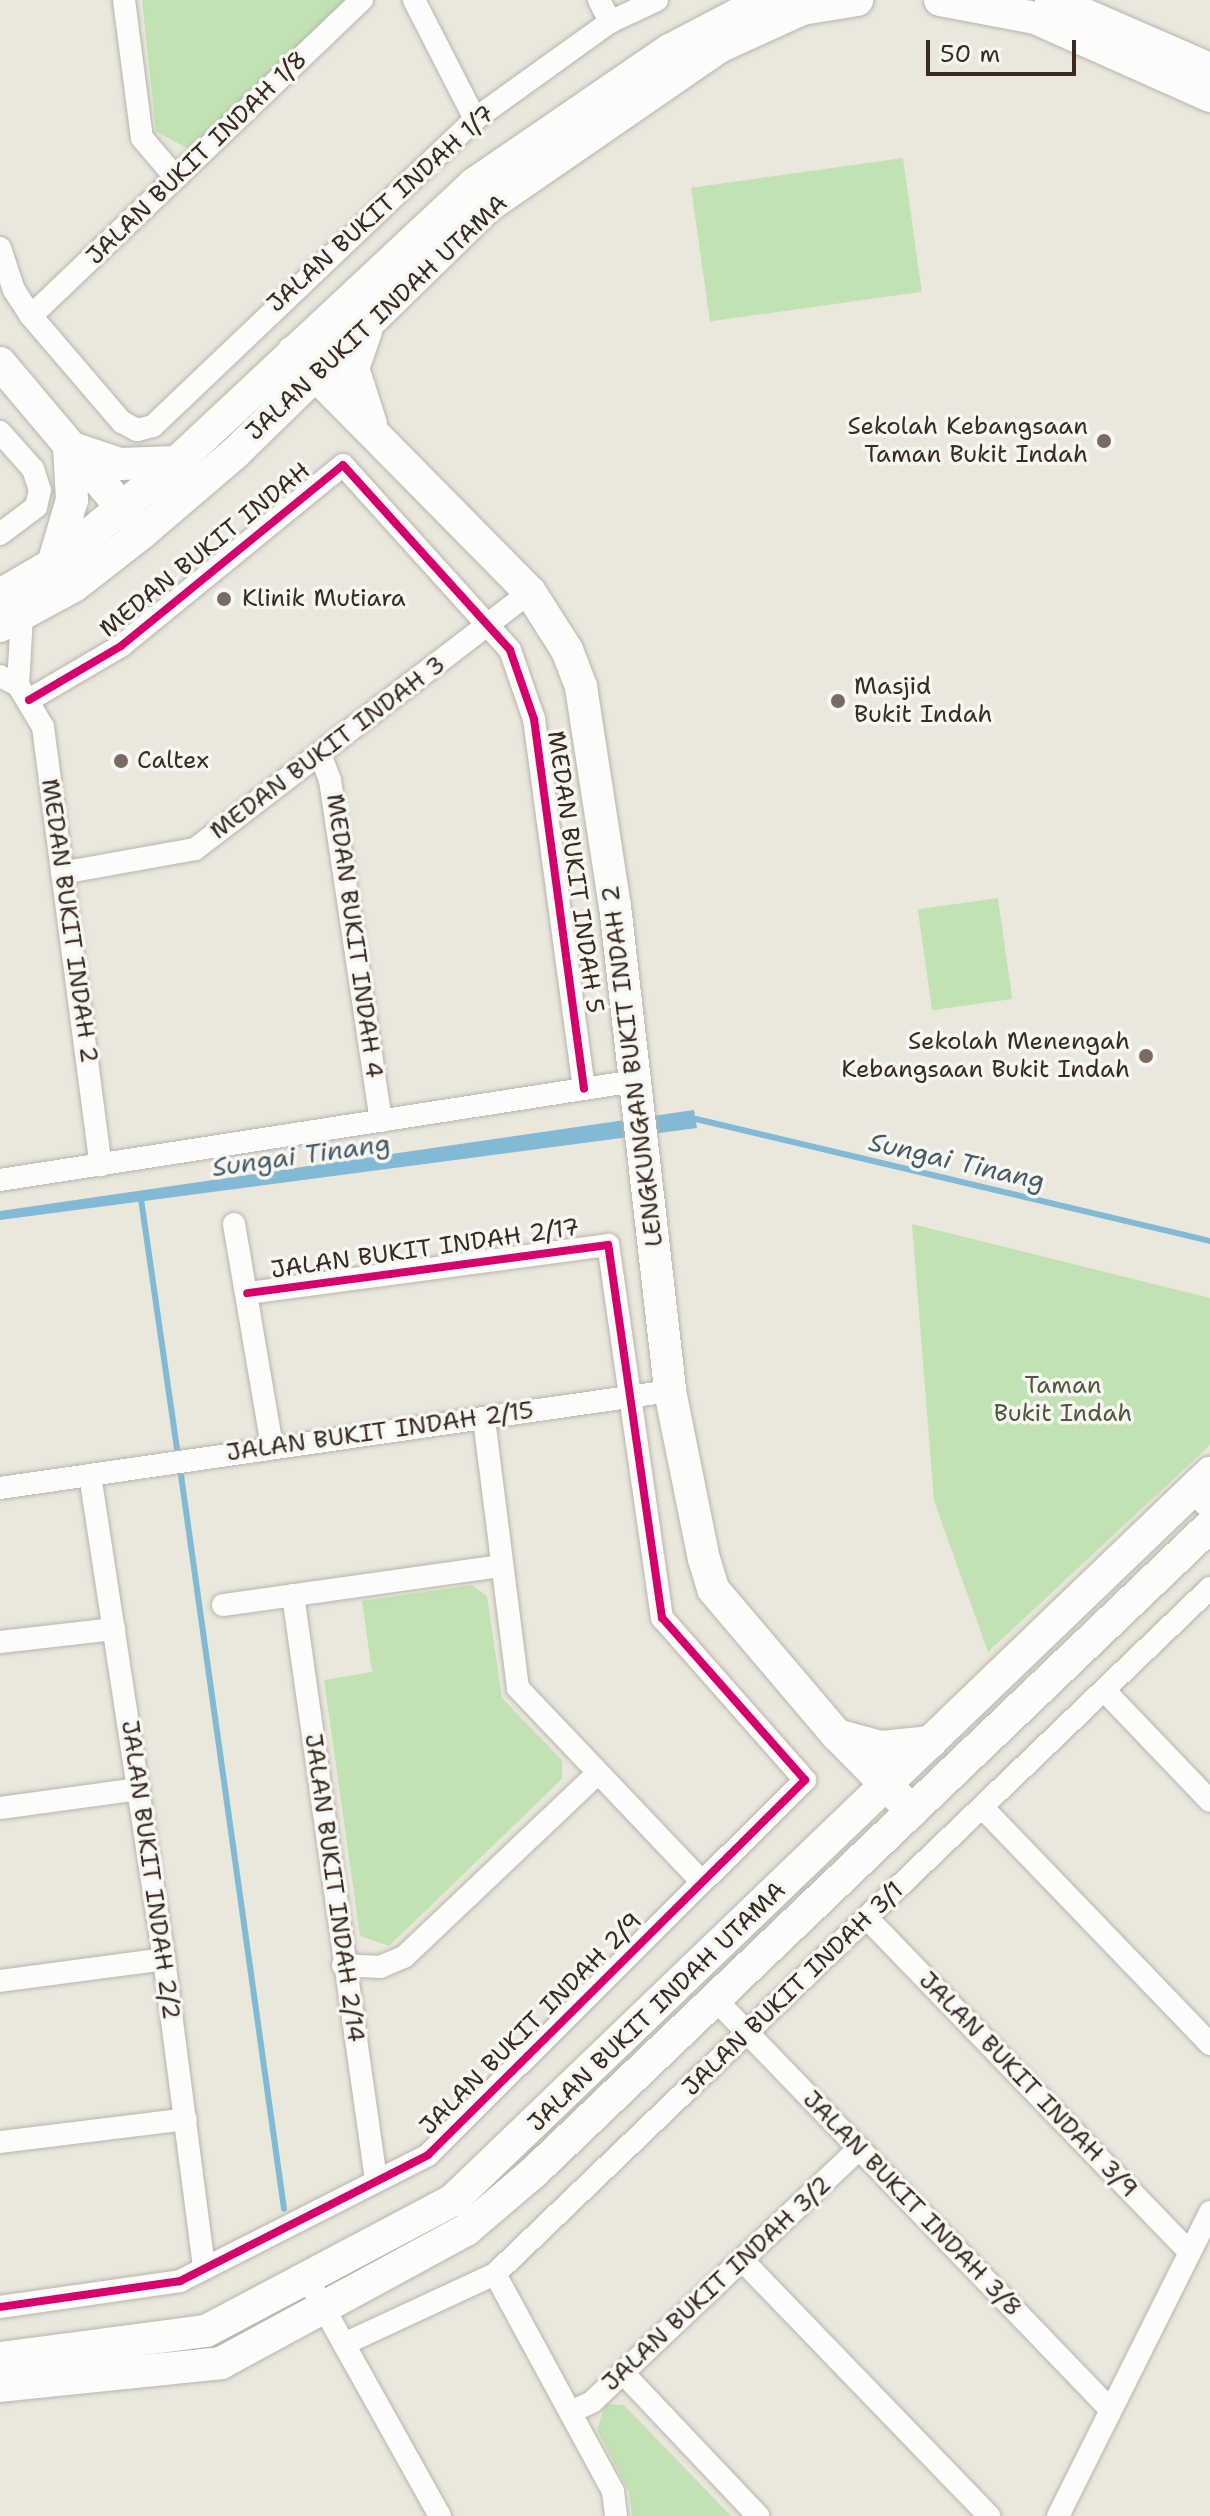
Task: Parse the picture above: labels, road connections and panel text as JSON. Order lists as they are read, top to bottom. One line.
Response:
{"streets":{"street":["JALAN BUKIT INDAH 1/8","JALAN BUKIT INDAH 1/7","JALAN BUKIT INDAH UTAMA","MEDAN BUKIT INDAH","MEDAN BUKIT INDAH 3","MEDAN BUKIT INDAH 5","MEDAN BUKIT INDAH 2","MEDAN BUKIT INDAH 4","LENGKUNGAN BUKIT INDAH 2","JALAN BUKIT INDAH 2/17","JALAN BUKIT INDAH 2/15","JALAN BUKIT INDAH 2/2","JALAN BUKIT INDAH 2/14","JALAN BUKIT INDAH 3/1","JALAN BUKIT INDAH 2/9","JALAN BUKIT INDAH 3/9","JALAN BUKIT INDAH 3/8","JALAN BUKIT INDAH 3/2"]},"crossings":[["JALAN BUKIT INDAH 1/8","JALAN BUKIT INDAH 1/7"],["JALAN BUKIT INDAH UTAMA","MEDAN BUKIT INDAH 2"],["JALAN BUKIT INDAH UTAMA","LENGKUNGAN BUKIT INDAH 2"],["JALAN BUKIT INDAH UTAMA","JALAN BUKIT INDAH 3/8"],["MEDAN BUKIT INDAH","MEDAN BUKIT INDAH 3"],["MEDAN BUKIT INDAH","MEDAN BUKIT INDAH 5"],["MEDAN BUKIT INDAH","MEDAN BUKIT INDAH 2"],["MEDAN BUKIT INDAH 3","MEDAN BUKIT INDAH 5"],["MEDAN BUKIT INDAH 3","MEDAN BUKIT INDAH 2"],["MEDAN BUKIT INDAH 3","MEDAN BUKIT INDAH 4"],["MEDAN BUKIT INDAH 3","LENGKUNGAN BUKIT INDAH 2"],["LENGKUNGAN BUKIT INDAH 2","JALAN BUKIT INDAH 2/15"],["JALAN BUKIT INDAH 2/17","JALAN BUKIT INDAH 2/15"],["JALAN BUKIT INDAH 2/17","JALAN BUKIT INDAH 2/9"],["JALAN BUKIT INDAH 2/15","JALAN BUKIT INDAH 2/2"],["JALAN BUKIT INDAH 2/15","JALAN BUKIT INDAH 2/9"],["JALAN BUKIT INDAH 2/2","JALAN BUKIT INDAH 2/9"],["JALAN BUKIT INDAH 2/14","JALAN BUKIT INDAH 2/9"],["JALAN BUKIT INDAH 3/1","JALAN BUKIT INDAH 3/9"],["JALAN BUKIT INDAH 3/1","JALAN BUKIT INDAH 3/8"],["JALAN BUKIT INDAH 3/8","JALAN BUKIT INDAH 3/2"]],"water":["Sungai Tinang"],"parks":["Taman Bukit Indah"],"places":["Sekolah Kebangsaan Taman Bukit Indah","Klinik Mutiara","Masjid Bukit Indah","Caltex","Sekolah Menengah Kebangsaan Bukit Indah"],"scale_bar":"50 m"}
